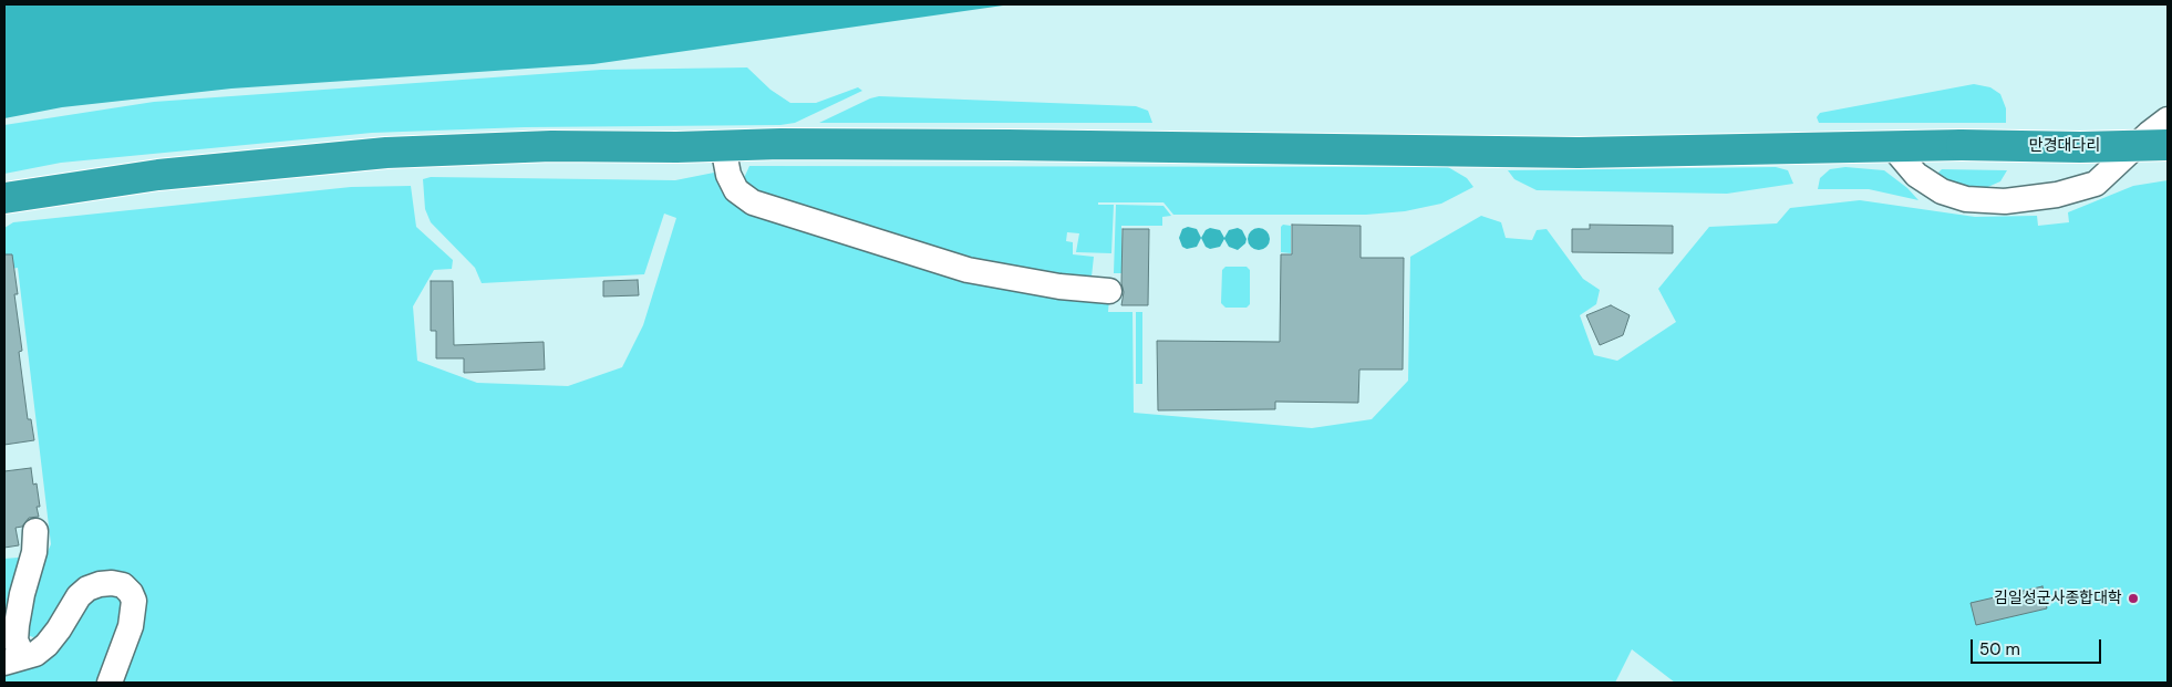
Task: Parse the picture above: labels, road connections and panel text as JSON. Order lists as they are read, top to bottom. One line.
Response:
{"streets":{"highway":["만경대다리"]},"places":["김일성군사종합대학"],"scale_bar":"50 m"}
